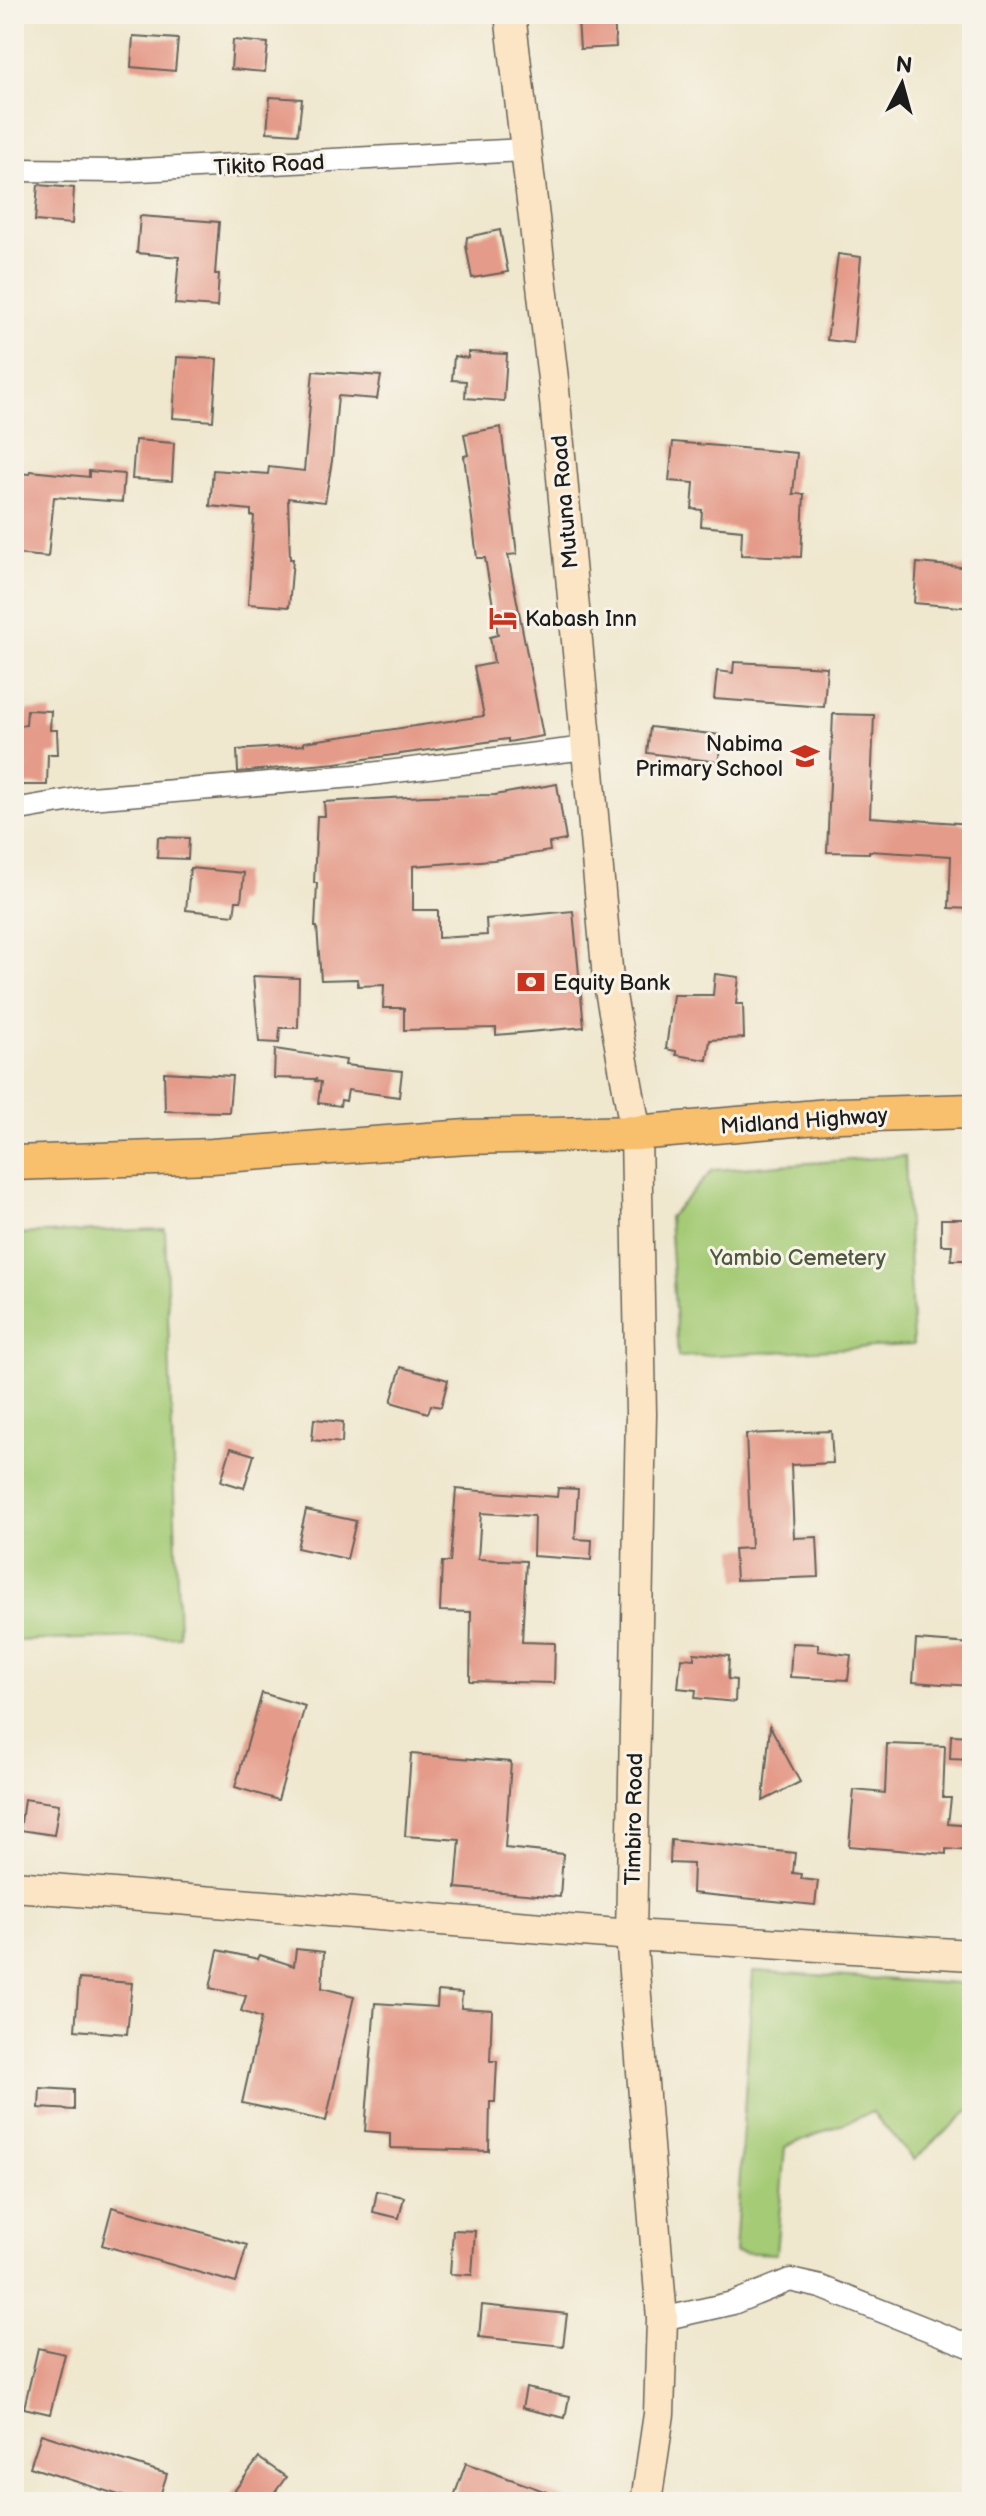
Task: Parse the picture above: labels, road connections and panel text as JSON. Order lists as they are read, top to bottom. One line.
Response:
{"streets":{"main road":["Midland Highway"],"street":["Tikito Road","Mutuna Road","Timbiro Road"]},"crossings":[["Tikito Road","Mutuna Road"],["Mutuna Road","Midland Highway"],["Mutuna Road","Timbiro Road"],["Midland Highway","Timbiro Road"]],"parks":["Yambio Cemetery"],"places":{"hotel":["Kabash Inn"],"school or university":["Nabima Primary School"],"bank":["Equity Bank"]},"north":"top"}
